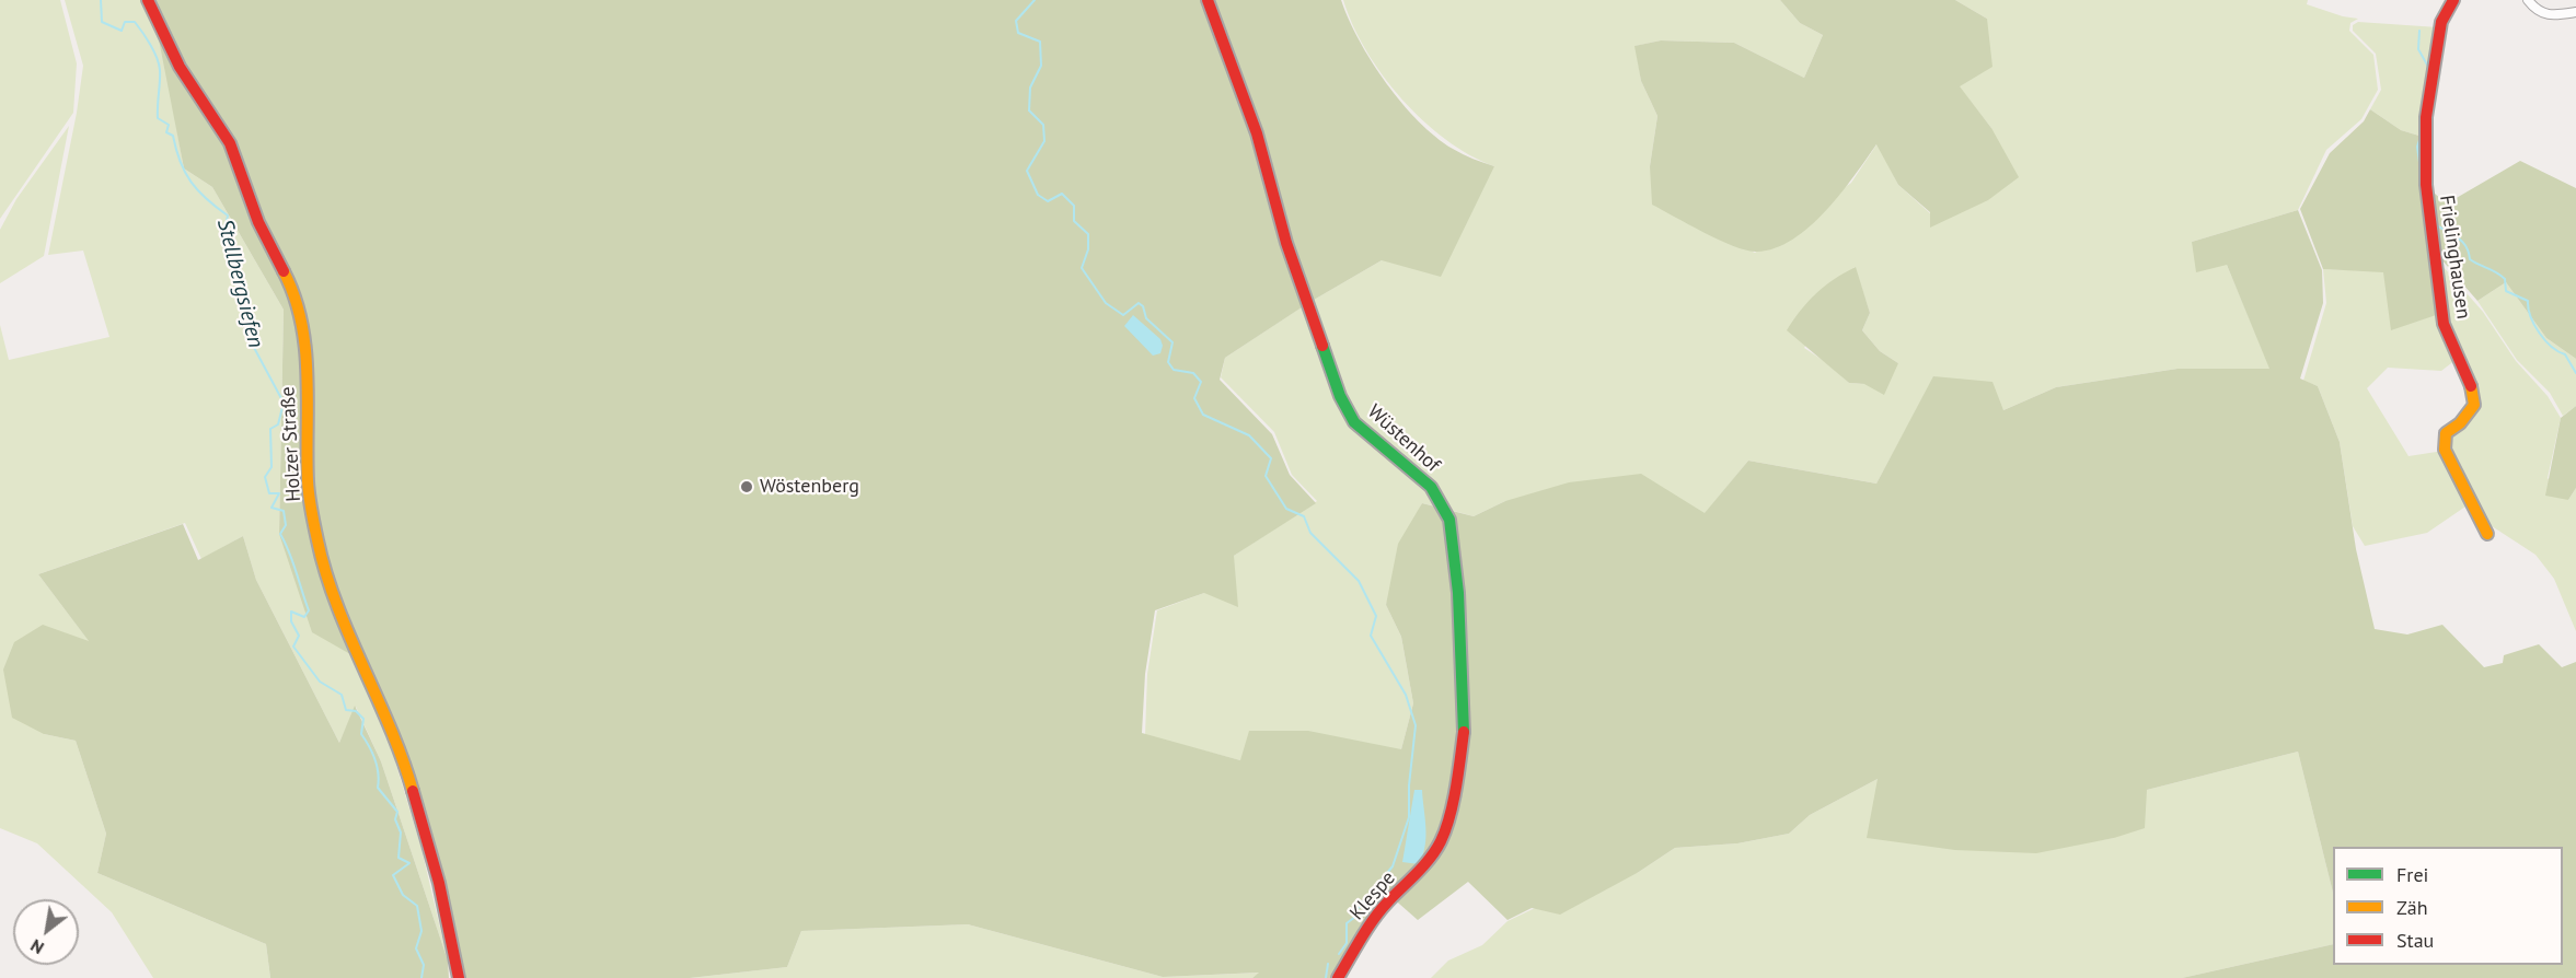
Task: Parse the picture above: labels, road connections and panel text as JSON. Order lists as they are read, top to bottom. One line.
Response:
{"streets":{"street":["Frielinghausen","Wüstenhof","Holzer Straße","Klespe"]},"crossings":[["Wüstenhof","Klespe"]],"water":["Stellbergsiefen"],"places":["Wöstenberg"],"legend":["Frei","Zäh","Stau"],"north":"bottom left"}
